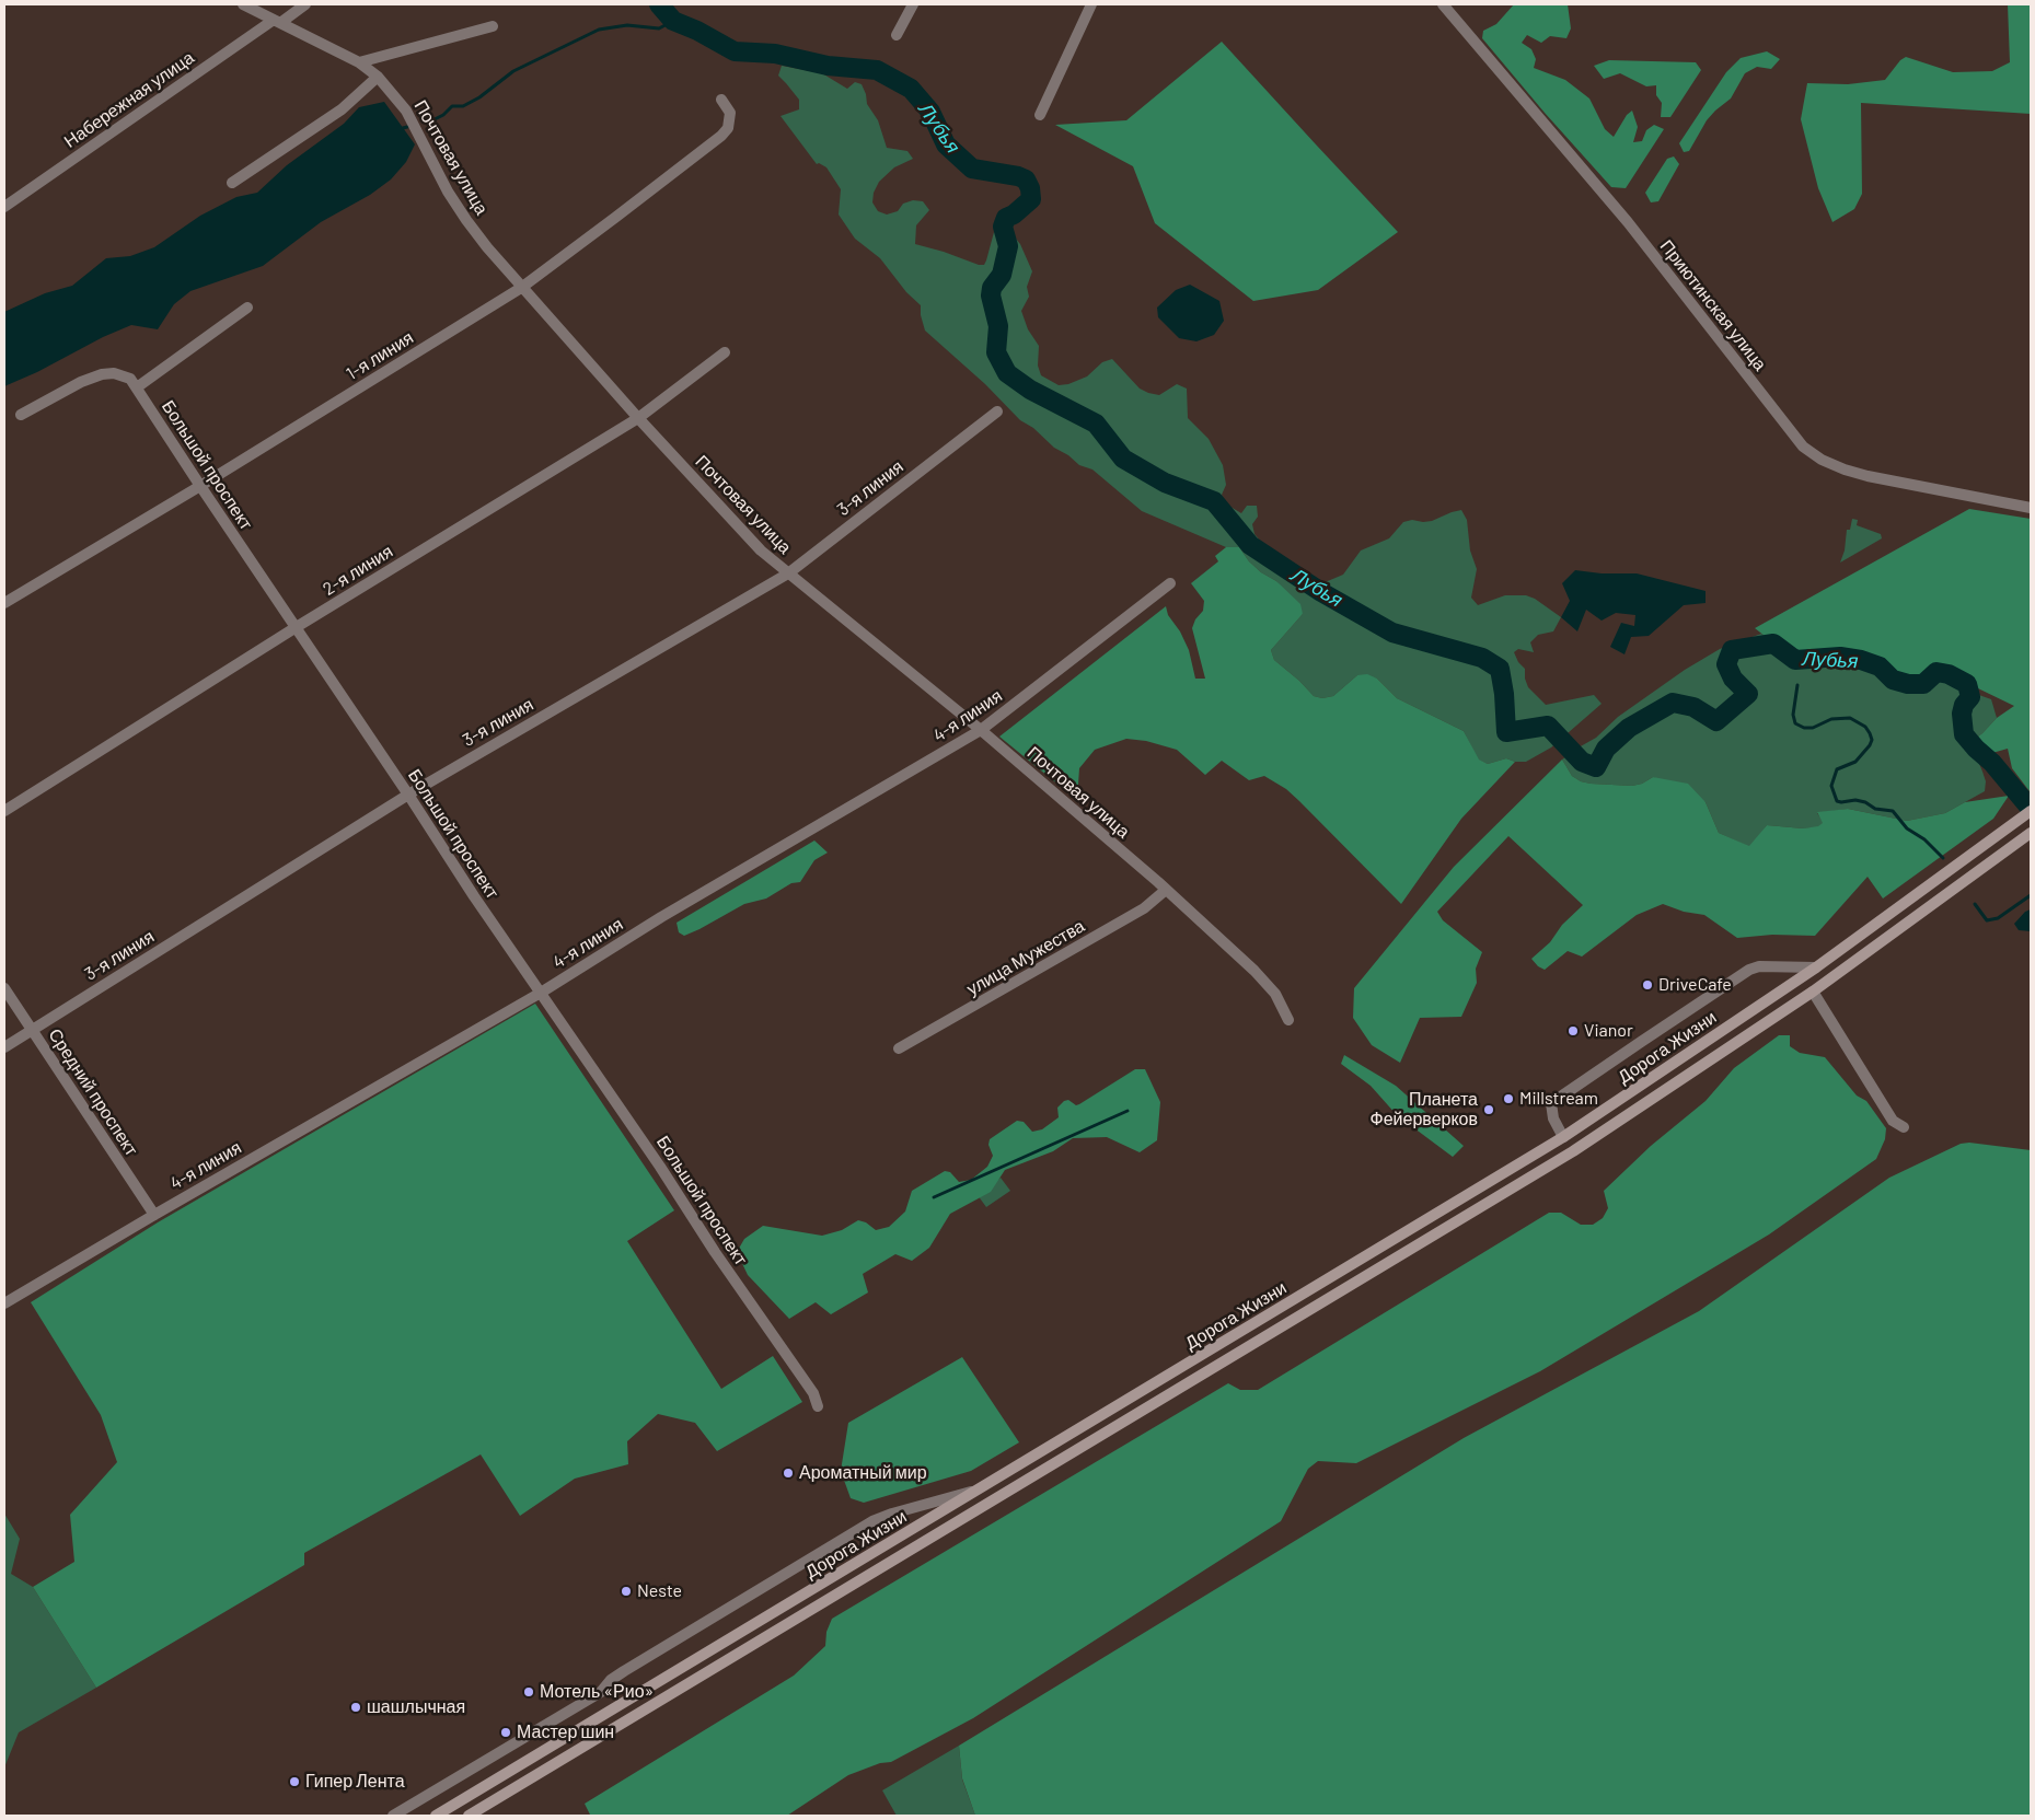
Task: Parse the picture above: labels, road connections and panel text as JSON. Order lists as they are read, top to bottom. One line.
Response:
{"streets":{"main road":["Дорога Жизни"],"street":["Набережная улица","Почтовая улица","Приютинская улица","1-я линия","Большой проспект","3-я линия","2-я линия","4-я линия","улица Мужества","Средний проспект"]},"crossings":[["Набережная улица","Почтовая улица"],["Почтовая улица","1-я линия"],["Почтовая улица","3-я линия"],["Почтовая улица","2-я линия"],["Почтовая улица","4-я линия"],["Почтовая улица","улица Мужества"],["1-я линия","Большой проспект"],["Большой проспект","3-я линия"],["Большой проспект","2-я линия"],["Большой проспект","4-я линия"],["3-я линия","Средний проспект"],["4-я линия","Средний проспект"]],"water":["Лубья"],"places":["DriveCafe","Vianor","Millstream","Планета Фейерверков","Ароматный мир","Neste","Мотель «Рио»","шашлычная","Мастер шин","Гипер Лента"]}
